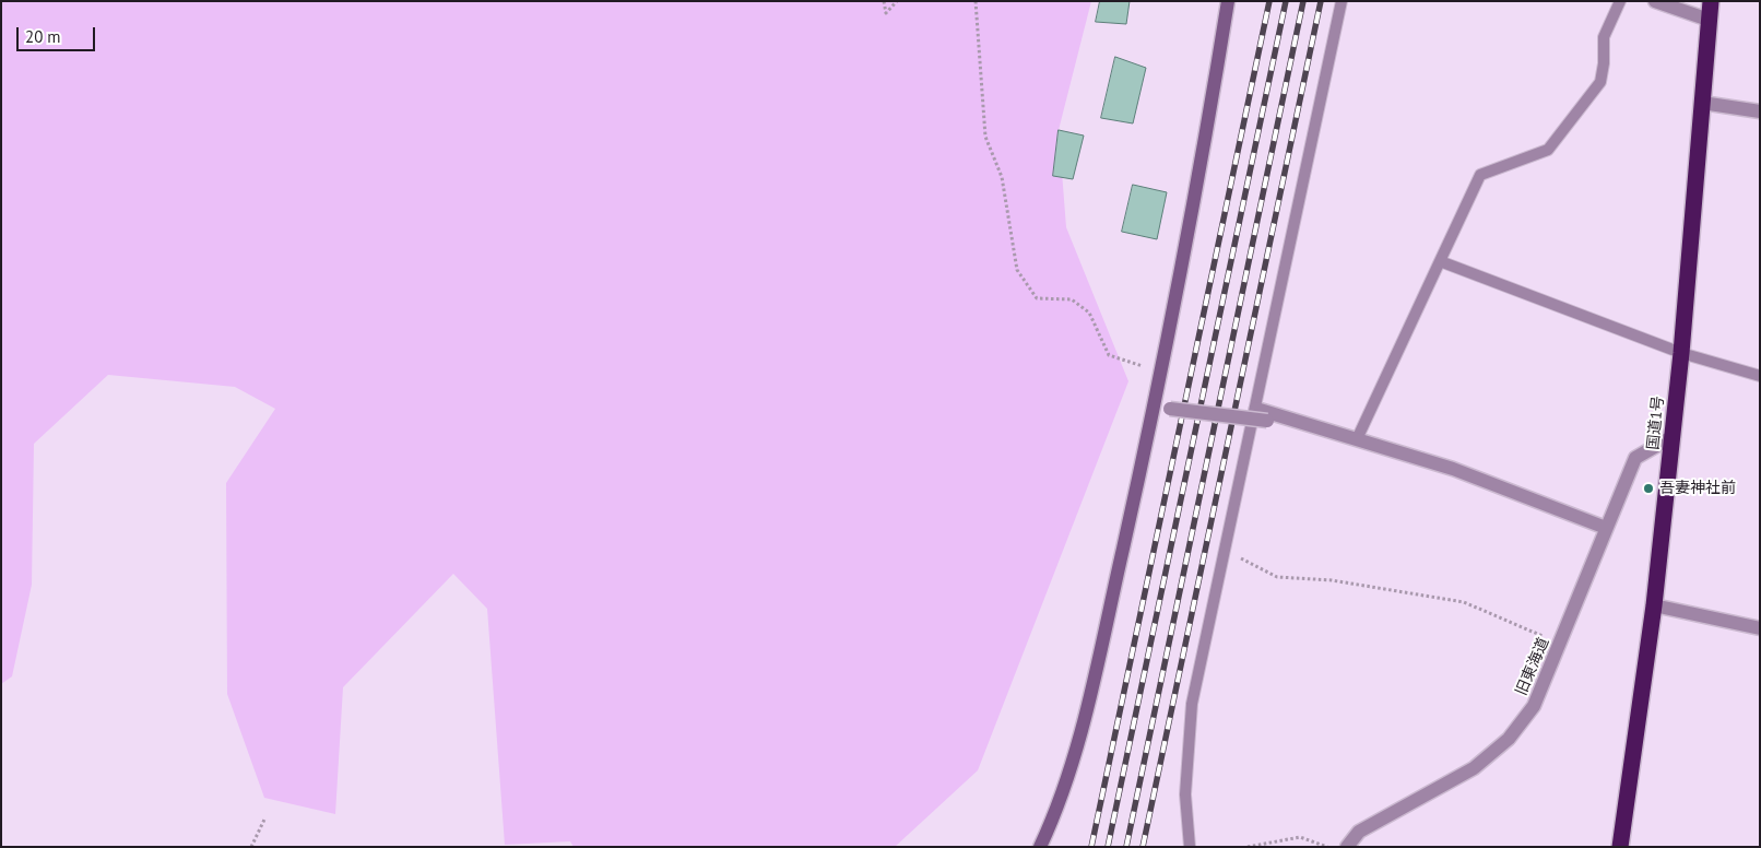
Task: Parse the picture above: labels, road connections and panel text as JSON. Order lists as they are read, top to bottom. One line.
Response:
{"streets":{"highway":["国道1号"],"street":["旧東海道"]},"crossings":[["国道1号","旧東海道"]],"places":["吾妻神社前"],"scale_bar":"20 m"}
